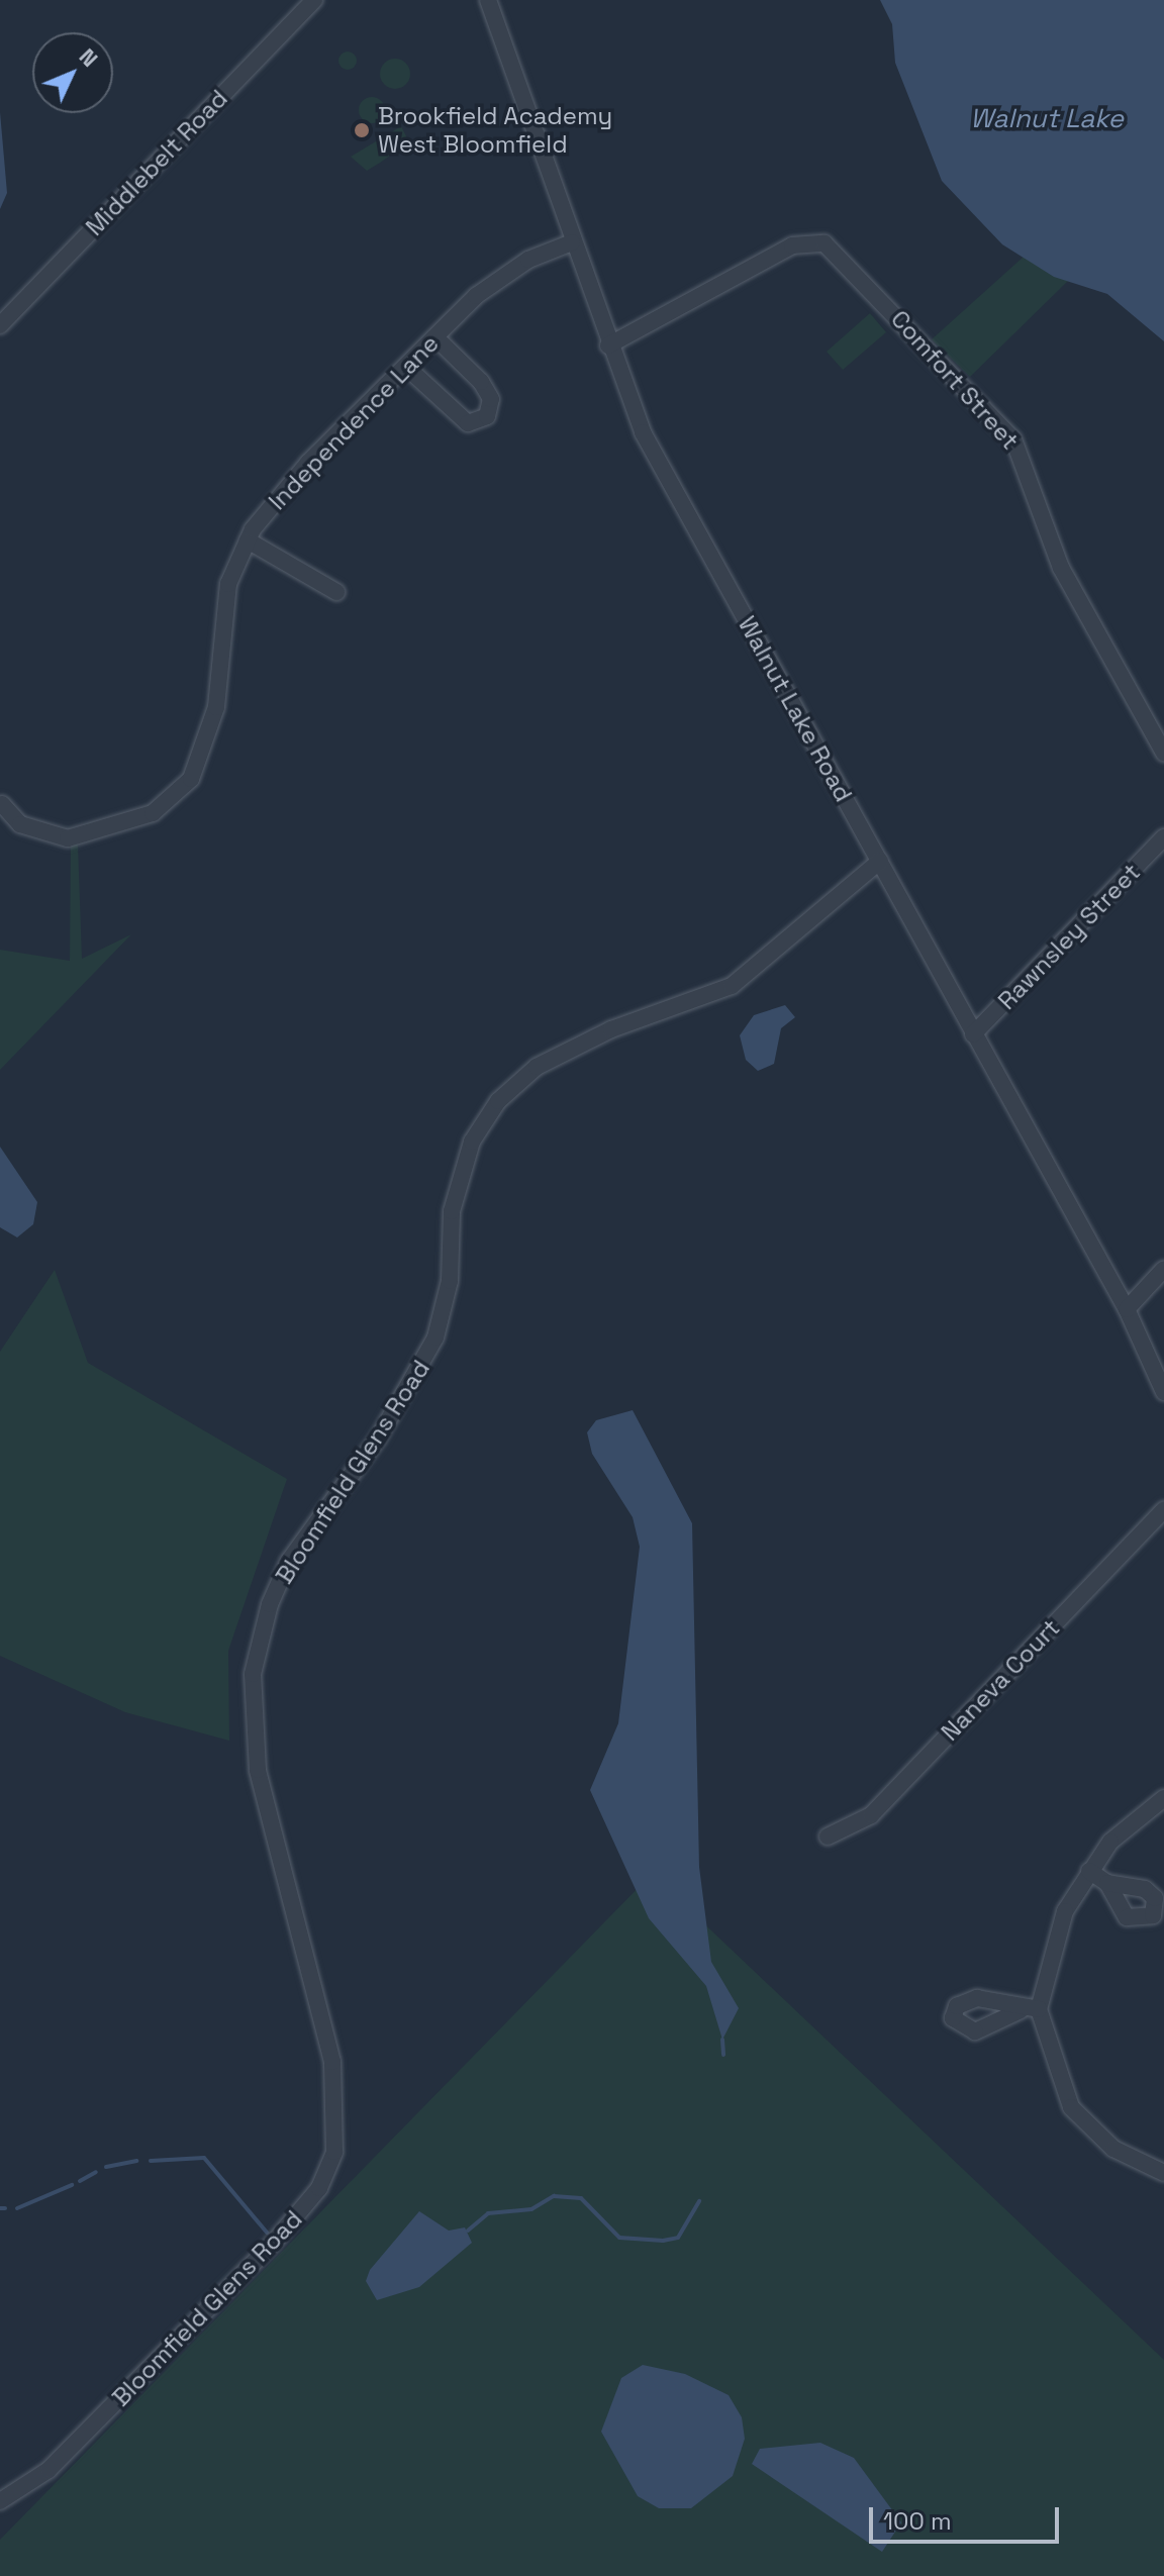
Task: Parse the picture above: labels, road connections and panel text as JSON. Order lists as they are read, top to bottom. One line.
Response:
{"streets":{"street":["Middlebelt Road","Comfort Street","Independence Lane","Walnut Lake Road","Rawnsley Street","Bloomfield Glens Road","Naneva Court"]},"crossings":[["Comfort Street","Walnut Lake Road"],["Independence Lane","Walnut Lake Road"],["Walnut Lake Road","Rawnsley Street"],["Walnut Lake Road","Bloomfield Glens Road"]],"water":["Walnut Lake"],"places":["Brookfield Academy West Bloomfield"],"scale_bar":"100 m","north":"top right"}
